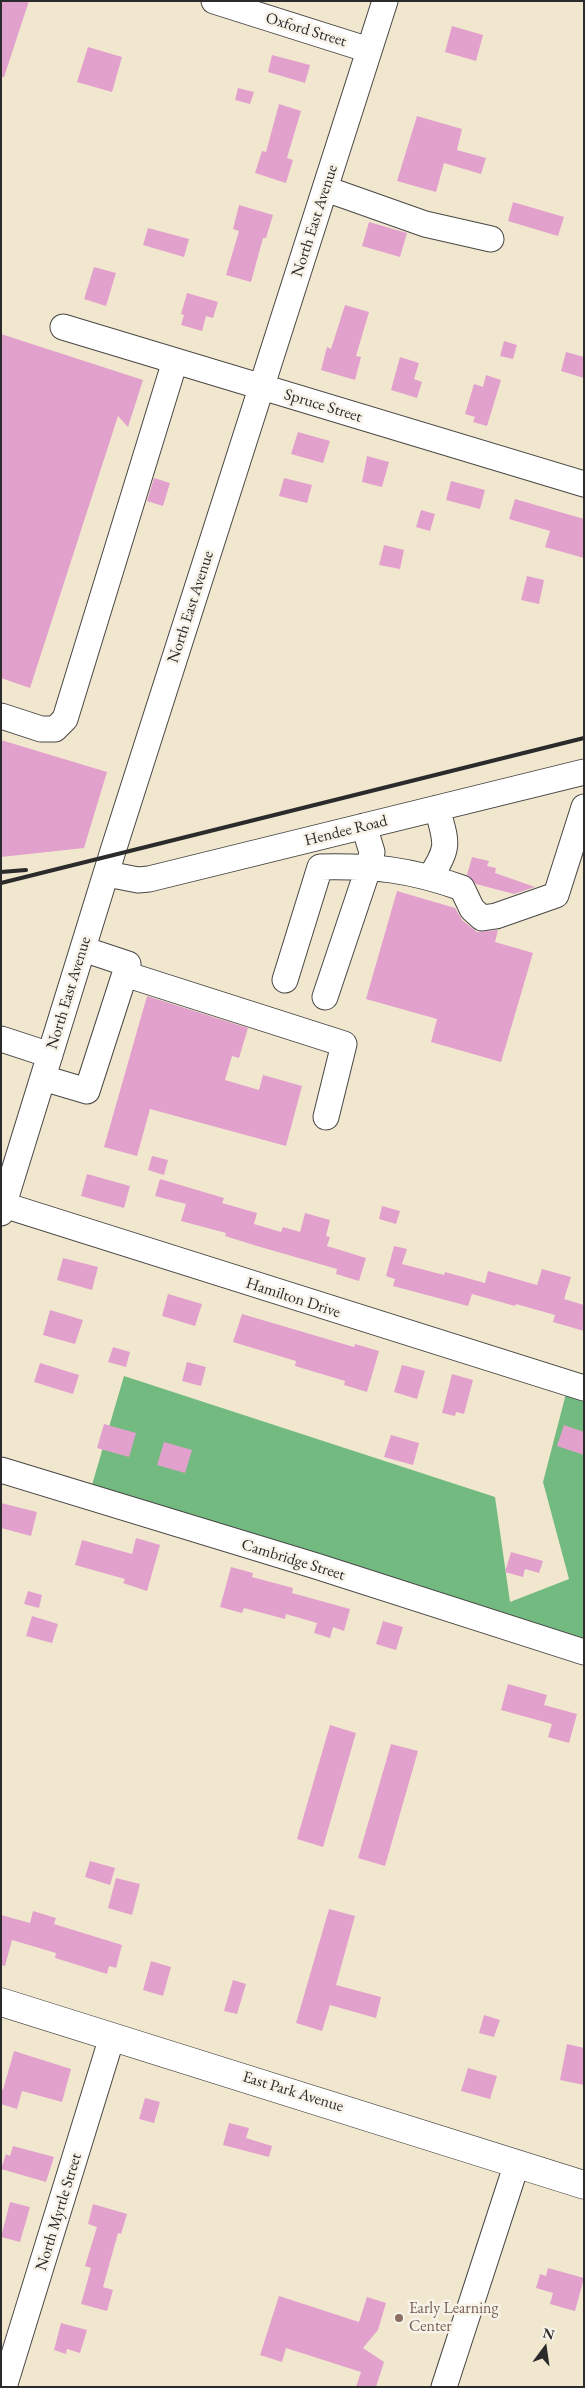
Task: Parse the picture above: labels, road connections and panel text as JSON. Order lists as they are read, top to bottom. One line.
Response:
{"streets":{"main road":["East Park Avenue"],"street":["Oxford Street","North East Avenue","Spruce Street","Hendee Road","Hamilton Drive","Cambridge Street","North Myrtle Street"]},"crossings":[["Oxford Street","North East Avenue"],["North East Avenue","Spruce Street"],["North East Avenue","Hendee Road"],["North East Avenue","Hamilton Drive"],["East Park Avenue","North Myrtle Street"]],"places":["Early Learning Center"],"north":"top"}
